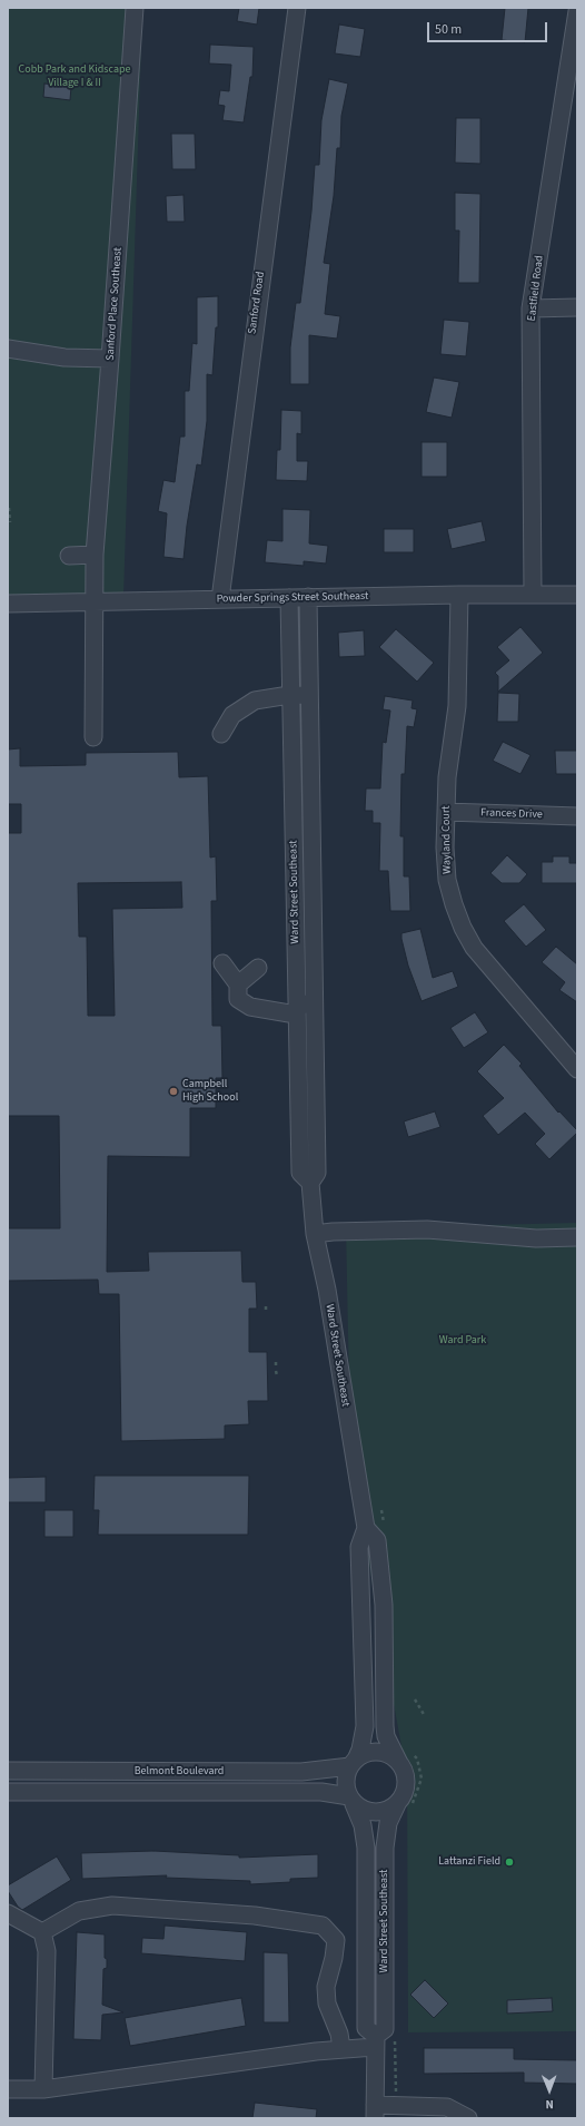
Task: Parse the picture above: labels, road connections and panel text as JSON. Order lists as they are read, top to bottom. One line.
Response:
{"streets":{"street":["Eastfield Road","Sanford Road","Sanford Place Southeast","Powder Springs Street Southeast","Frances Drive","Wayland Court","Ward Street Southeast","Belmont Boulevard"]},"crossings":[["Eastfield Road","Powder Springs Street Southeast"],["Sanford Road","Powder Springs Street Southeast"],["Sanford Place Southeast","Powder Springs Street Southeast"],["Powder Springs Street Southeast","Wayland Court"],["Powder Springs Street Southeast","Ward Street Southeast"],["Frances Drive","Wayland Court"],["Ward Street Southeast","Belmont Boulevard"]],"parks":["Cobb Park and Kidscape Village I & II","Ward Park"],"places":["Campbell High School","Lattanzi Field"],"scale_bar":"50 m","north":"bottom"}
